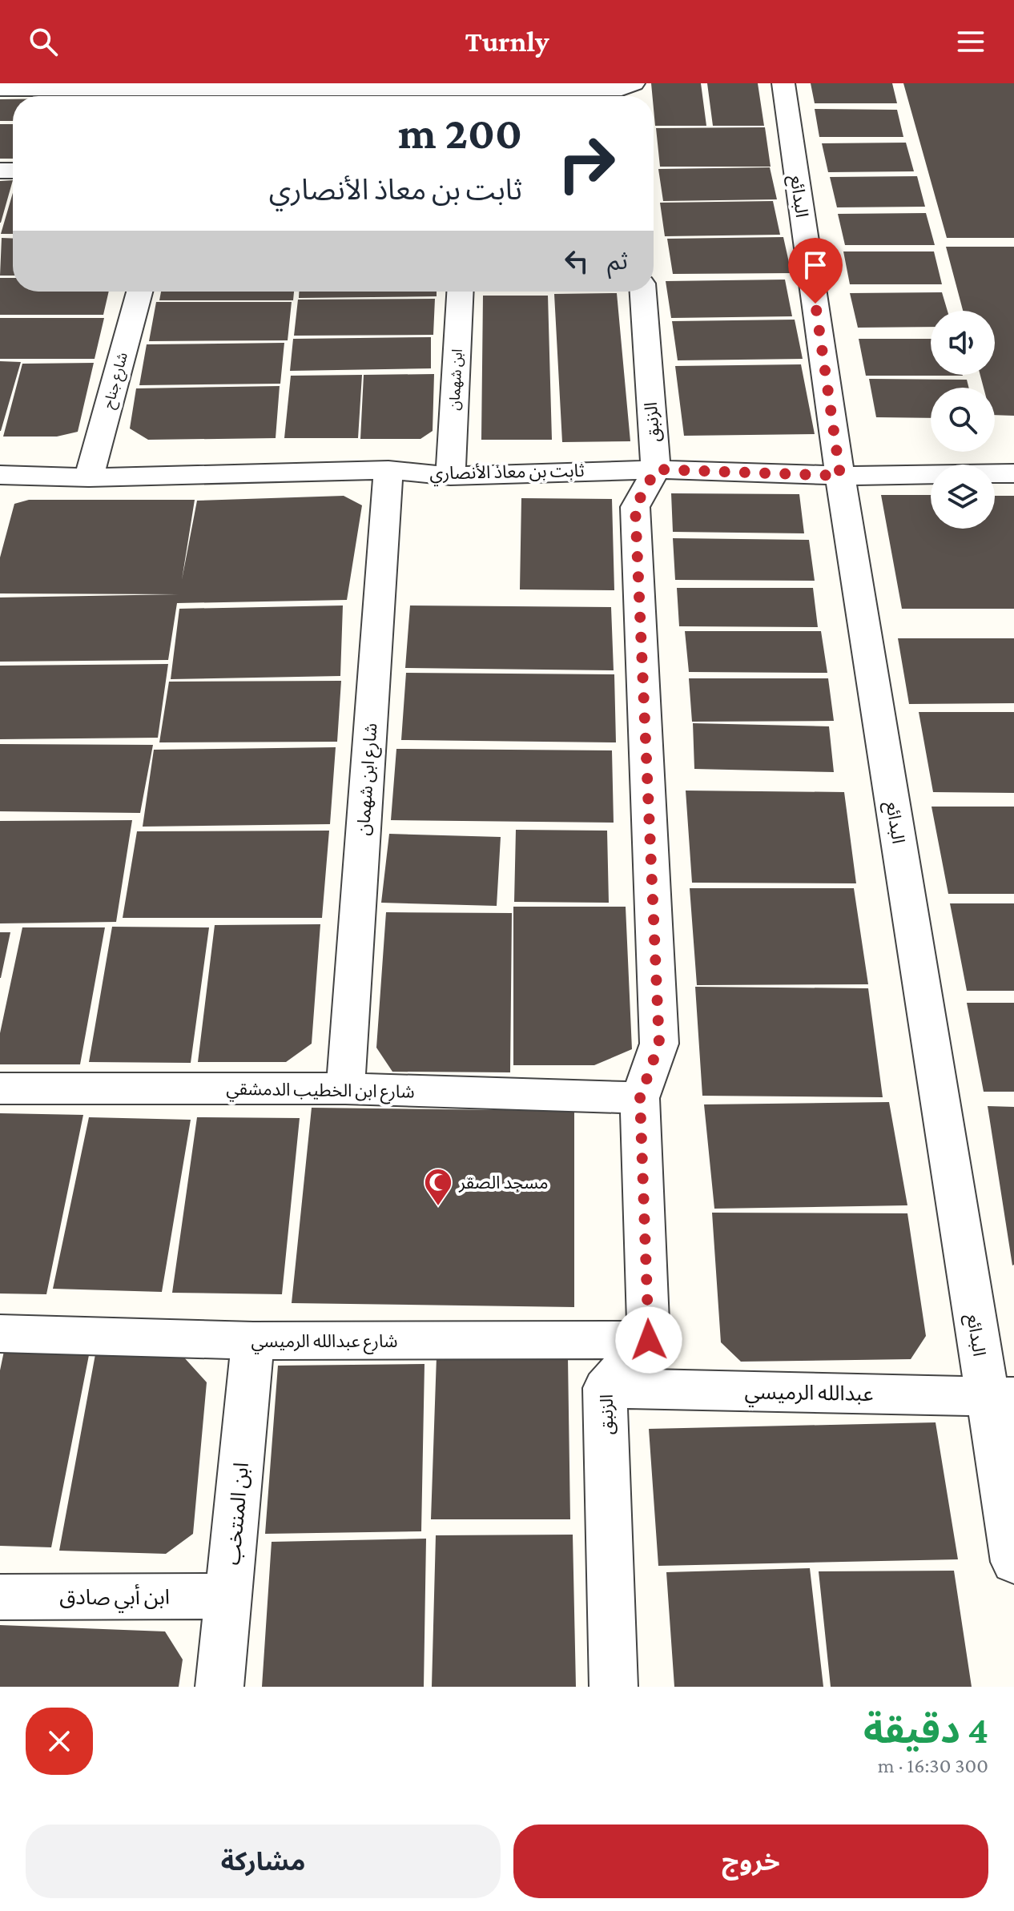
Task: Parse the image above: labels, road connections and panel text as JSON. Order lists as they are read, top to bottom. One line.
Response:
{"streets":{"street":["البدائع","ابن شهمان","شارع جناح","الزنبق","ثابت بن معاذ الأنصاري","شارع ابن شهمان","شارع ابن الخطيب الدمشقي","شارع عبدالله الرميسي","عبدالله الرميسي","ابن المنتخب","ابن أبي صادق"]},"crossings":[["البدائع","ثابت بن معاذ الأنصاري"],["البدائع","عبدالله الرميسي"],["ابن شهمان","ثابت بن معاذ الأنصاري"],["شارع جناح","ثابت بن معاذ الأنصاري"],["الزنبق","ثابت بن معاذ الأنصاري"],["الزنبق","شارع عبدالله الرميسي"],["الزنبق","عبدالله الرميسي"],["ثابت بن معاذ الأنصاري","شارع ابن شهمان"],["شارع ابن شهمان","شارع ابن الخطيب الدمشقي"],["شارع عبدالله الرميسي","ابن المنتخب"],["ابن المنتخب","ابن أبي صادق"]],"places":{"mosque":["مسجد الصقر"]},"page":{"header":"Turnly","turn":["200 m","ثابت بن معاذ الأنصاري"],"then":"ثم","heading":["4 دقيقة","300 m · 16:30"],"buttons":["خروج","مشاركة"]}}
